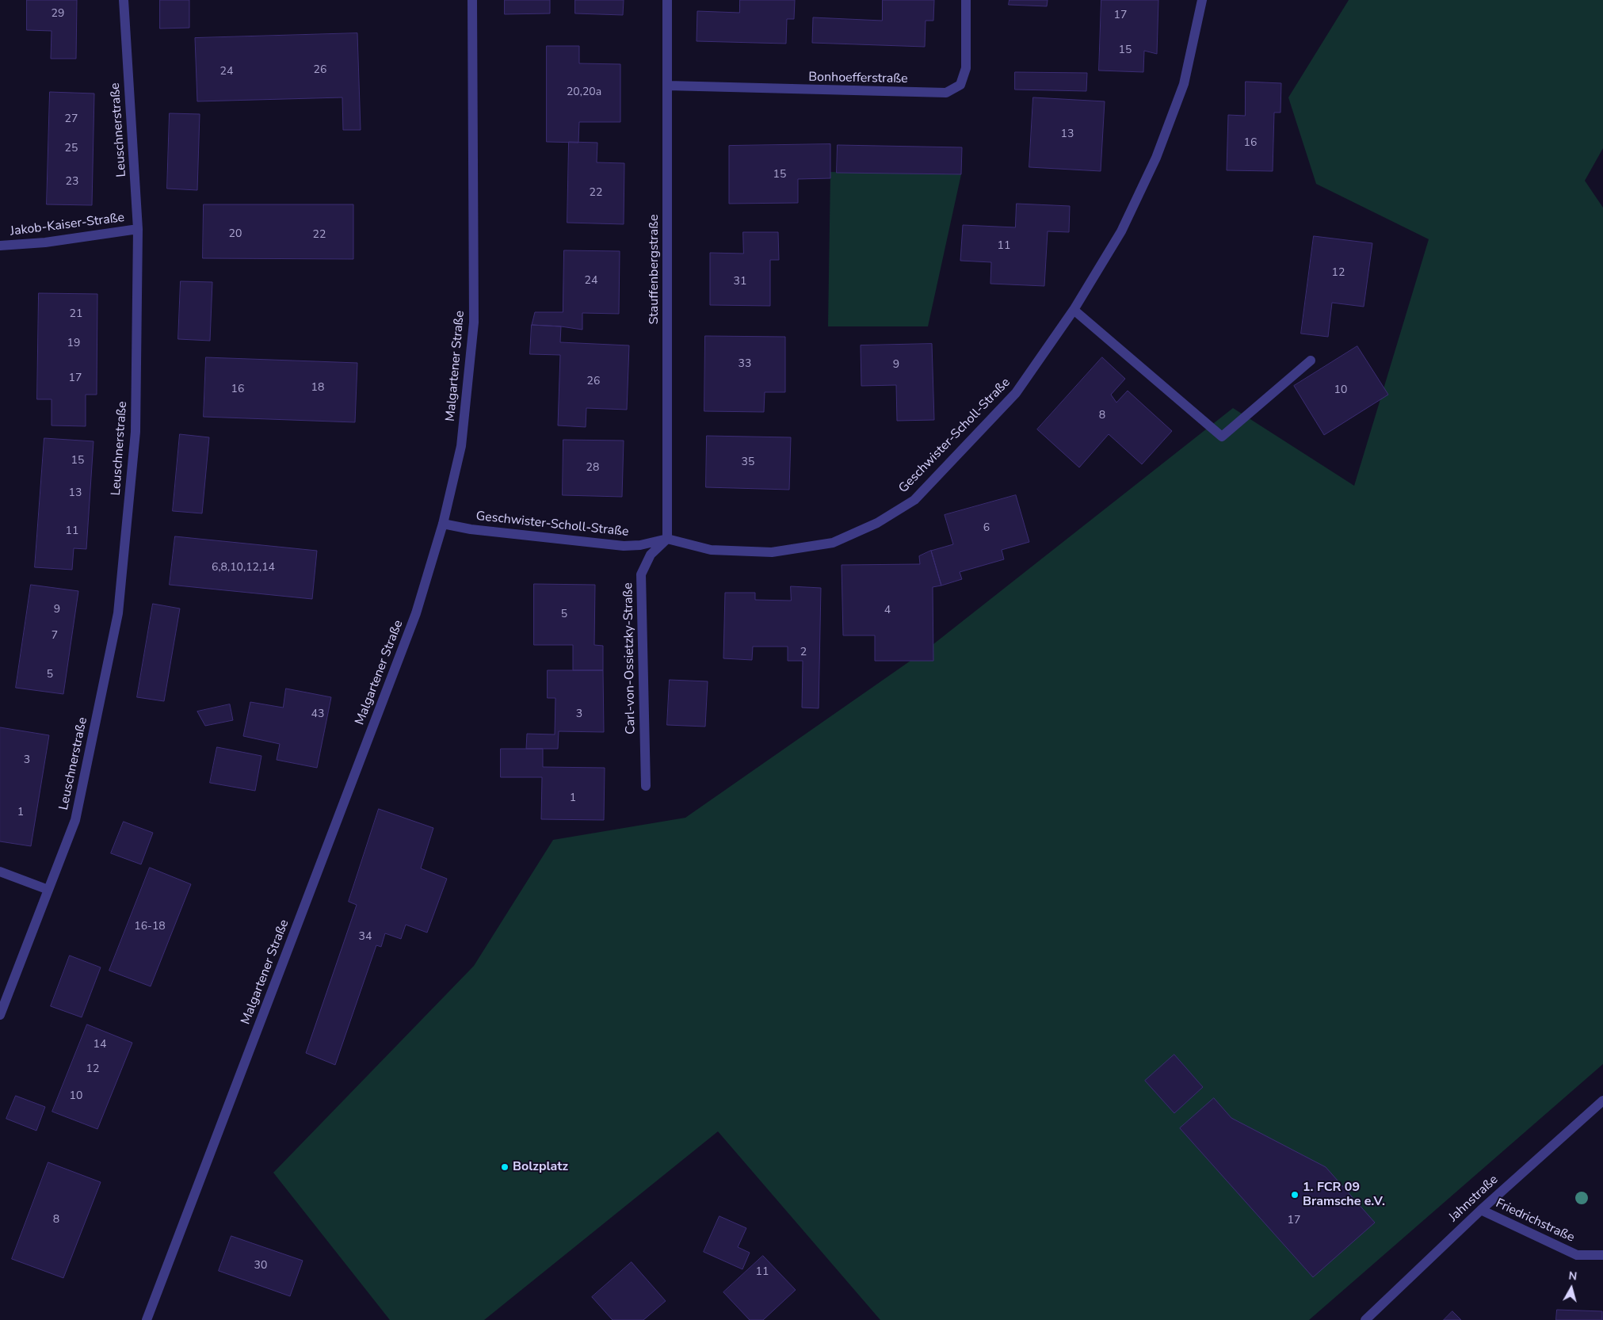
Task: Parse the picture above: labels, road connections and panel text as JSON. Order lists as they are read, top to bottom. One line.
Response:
{"streets":{"street":["Bonhoefferstraße","Leuschnerstraße","Jakob-Kaiser-Straße","Stauffenbergstraße","Malgartener Straße","Geschwister-Scholl-Straße","Carl-von-Ossietzky-Straße","Jahnstraße","Friedrichstraße"]},"crossings":[["Bonhoefferstraße","Stauffenbergstraße"],["Leuschnerstraße","Jakob-Kaiser-Straße"],["Stauffenbergstraße","Geschwister-Scholl-Straße"],["Stauffenbergstraße","Carl-von-Ossietzky-Straße"],["Malgartener Straße","Geschwister-Scholl-Straße"],["Geschwister-Scholl-Straße","Carl-von-Ossietzky-Straße"],["Jahnstraße","Friedrichstraße"]],"places":["Bolzplatz","1. FCR 09 Bramsche e.V."],"house_numbers":["29","17","15","26","24","20,20a","27","13","16","25","15","23","22","20","22","11","12","24","31","21","19","33","9","17","26","18","16","10","8","15","35","28","13","6","11","6,8,10,12,14","9","4","5","7","2","5","43","3","3","1","1","16-18","34","14","12","10","8","17","30","11"],"north":"top"}
